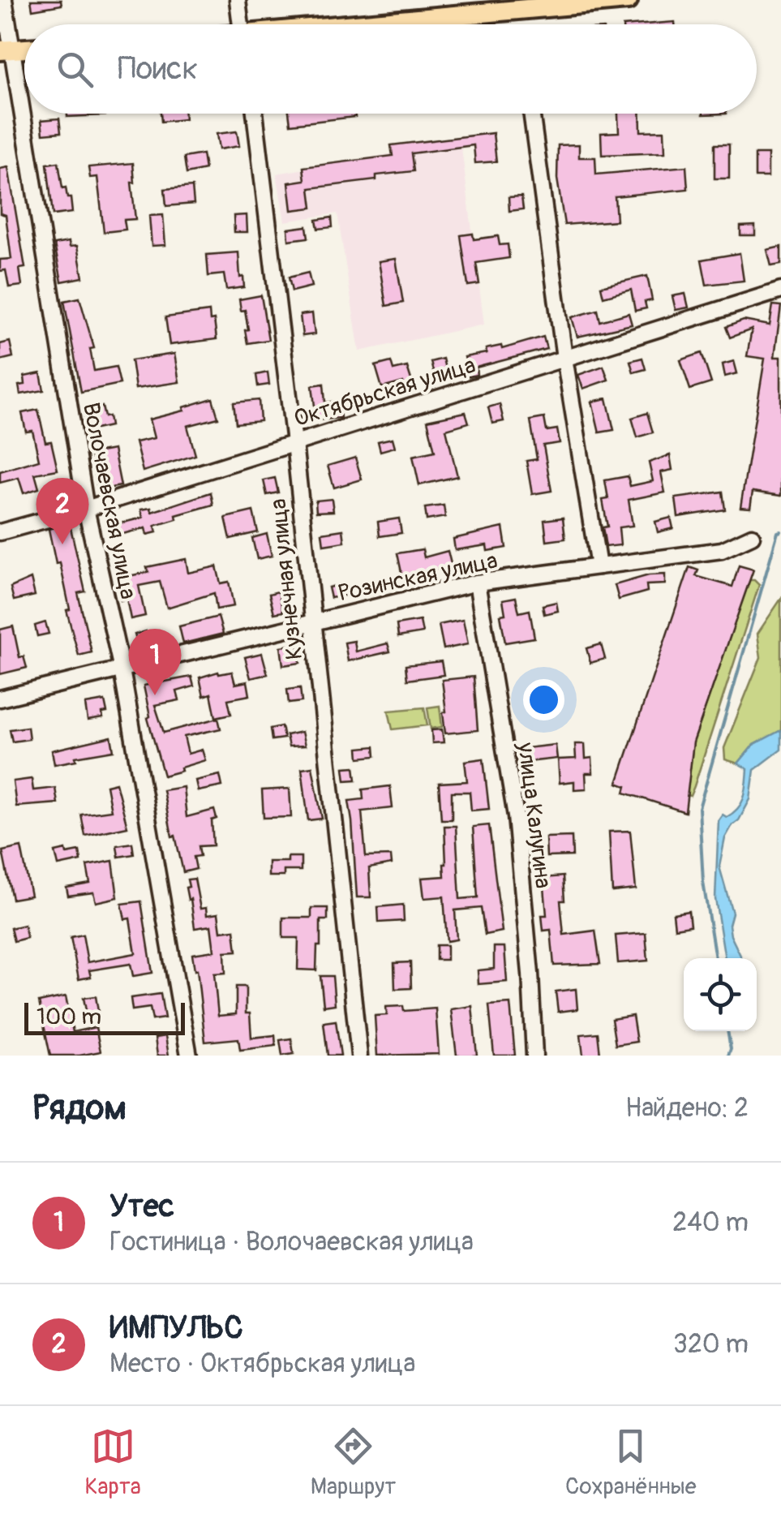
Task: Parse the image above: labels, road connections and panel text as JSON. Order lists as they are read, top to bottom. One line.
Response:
{"streets":{"street":["Октябрьская улица","Волочаевская улица","Розинская улица","Кузнечная улица","улица Калугина"]},"crossings":[["Октябрьская улица","Волочаевская улица"],["Октябрьская улица","Кузнечная улица"],["Волочаевская улица","Розинская улица"],["Розинская улица","Кузнечная улица"],["Розинская улица","улица Калугина"]],"scale_bar":"100 m","page":{"search":"Поиск","pins":["2","1"],"scale":"100 m","heading":["Рядом","Найдено: 2"],"list":[{"mark":"1","name":"Утес","note":"Гостиница · Волочаевская улица","value":"240 m"},{"mark":"2","name":"ИМПУЛЬС","note":"Место · Октябрьская улица","value":"320 m"}],"nav":["Карта","Маршрут","Сохранённые"]}}
